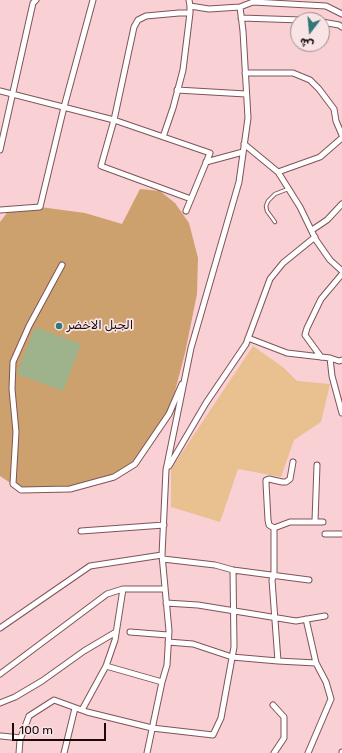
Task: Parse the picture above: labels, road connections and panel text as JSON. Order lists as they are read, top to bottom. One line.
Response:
{"places":["الجبل الاخضر"],"scale_bar":"100 m","north":"bottom"}
